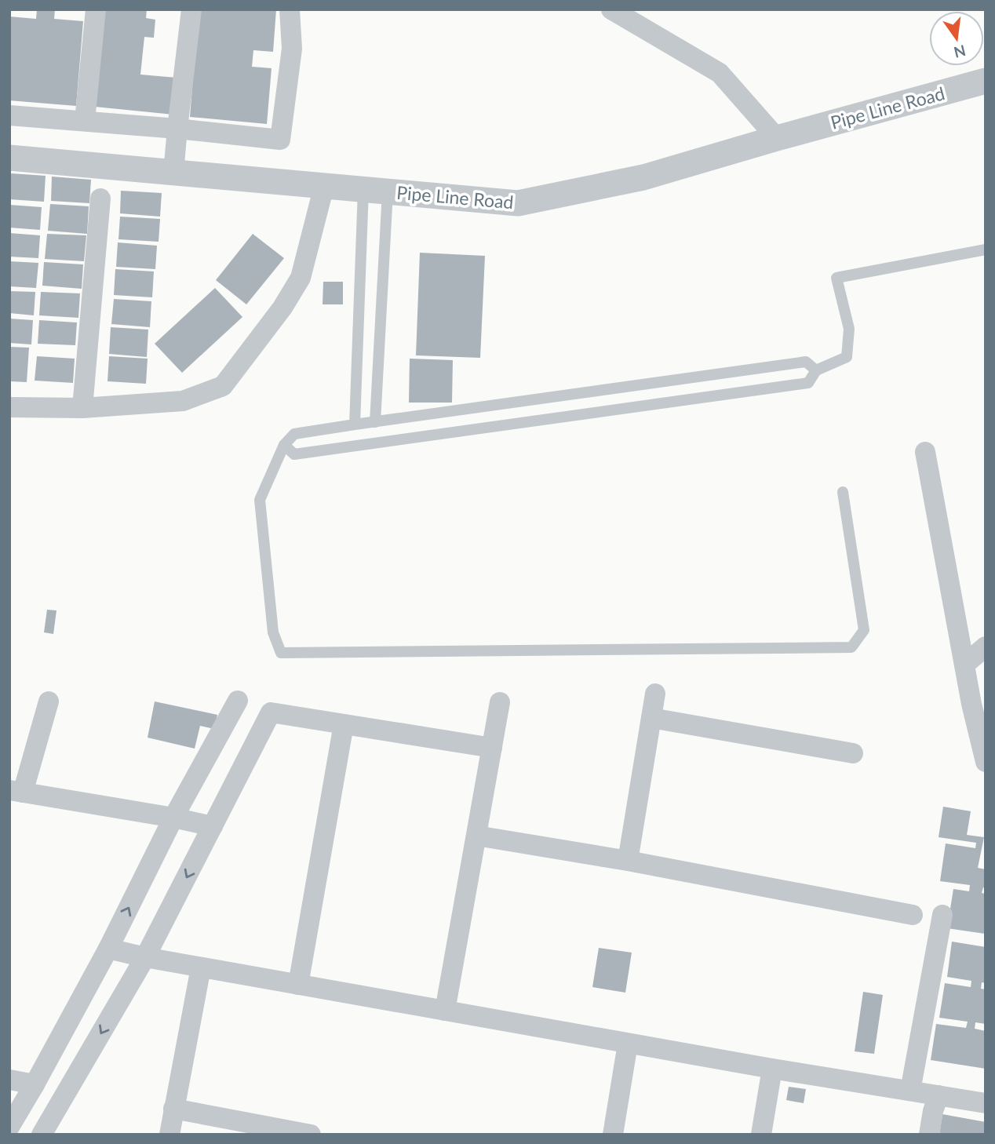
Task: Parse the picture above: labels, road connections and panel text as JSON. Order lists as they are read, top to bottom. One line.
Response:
{"streets":{"street":["Pipe Line Road"]},"north":"bottom"}
